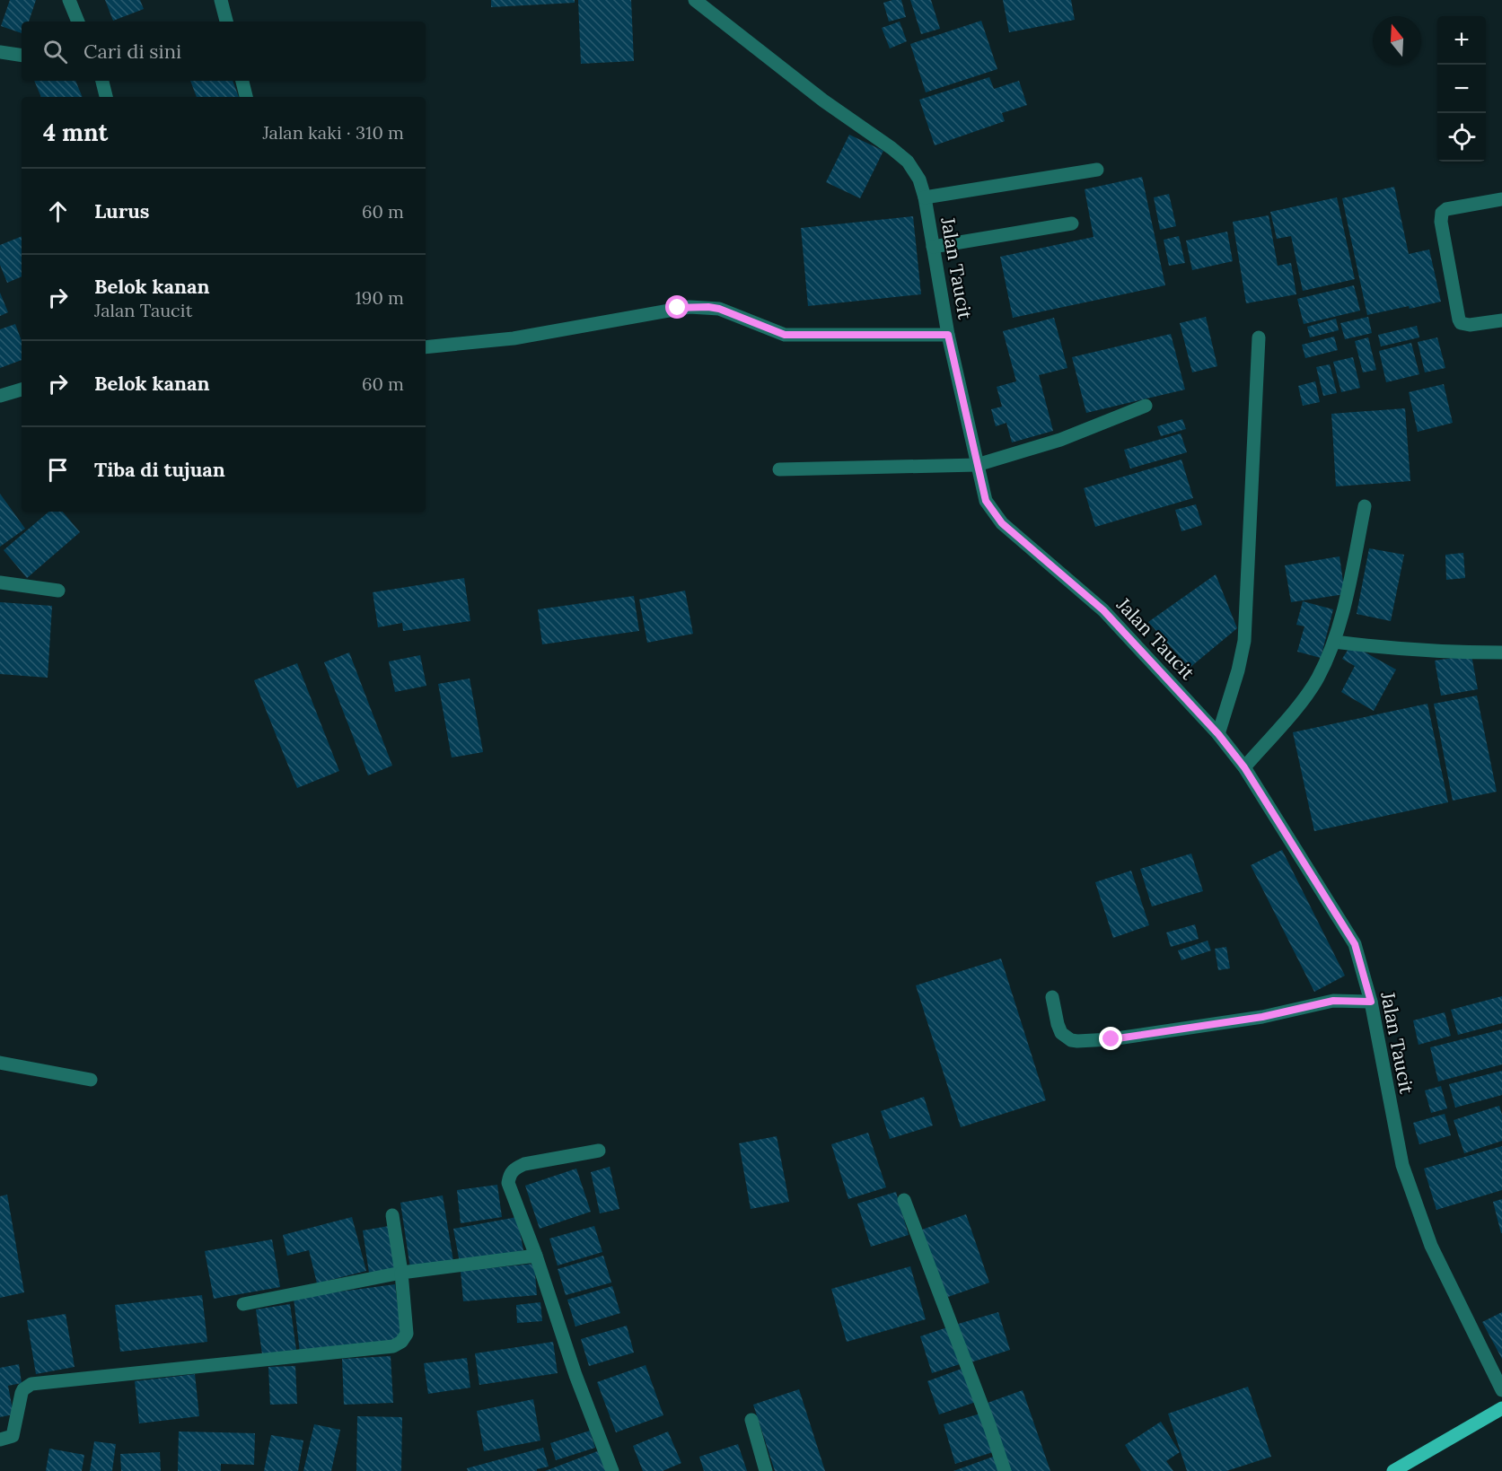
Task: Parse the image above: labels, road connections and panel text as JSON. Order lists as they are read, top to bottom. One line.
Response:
{"streets":{"street":["Jalan Taucit"]},"north":"top","page":{"map_buttons":["+","−"],"search":"Cari di sini","heading":["4 mnt","Jalan kaki · 310 m"],"list":[["Lurus","60 m"],["Belok kanan","Jalan Taucit","190 m"],["Belok kanan","60 m"],"Tiba di tujuan"]}}
